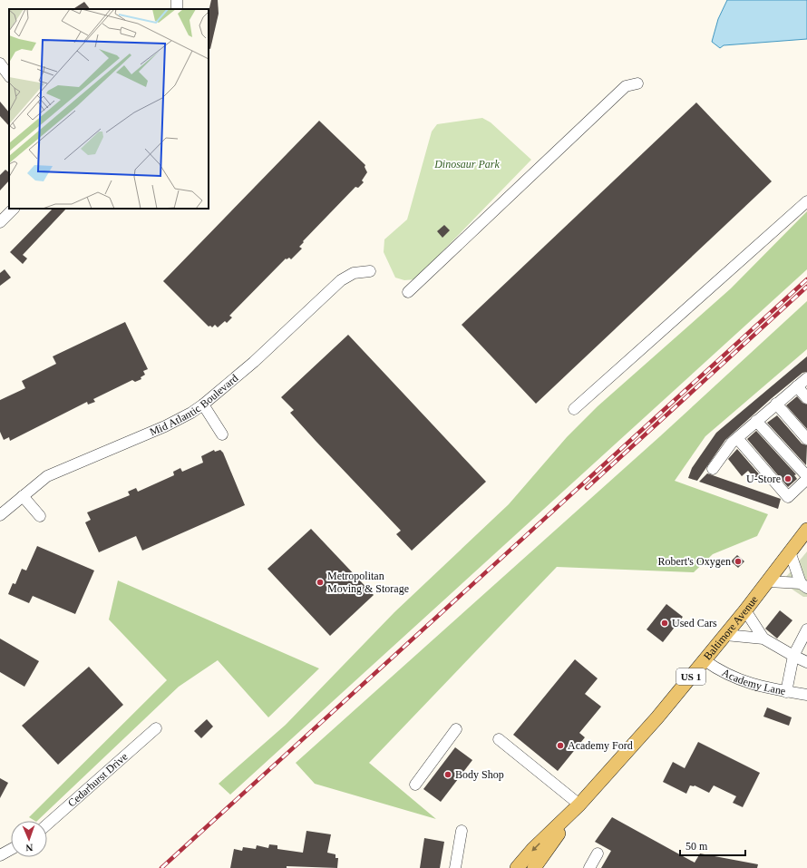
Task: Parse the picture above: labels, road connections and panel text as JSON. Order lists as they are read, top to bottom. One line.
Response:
{"streets":{"main road":["Baltimore Avenue","US 1"],"street":["Mid Atlantic Boulevard","Academy Lane","Cedarhurst Drive"]},"crossings":[["Baltimore Avenue","Academy Lane"]],"parks":["Dinosaur Park"],"places":["U-Store","Robert's Oxygen","Metropolitan Moving & Storage","Used Cars","Academy Ford","Body Shop"],"scale_bar":"50 m","north":"bottom"}
